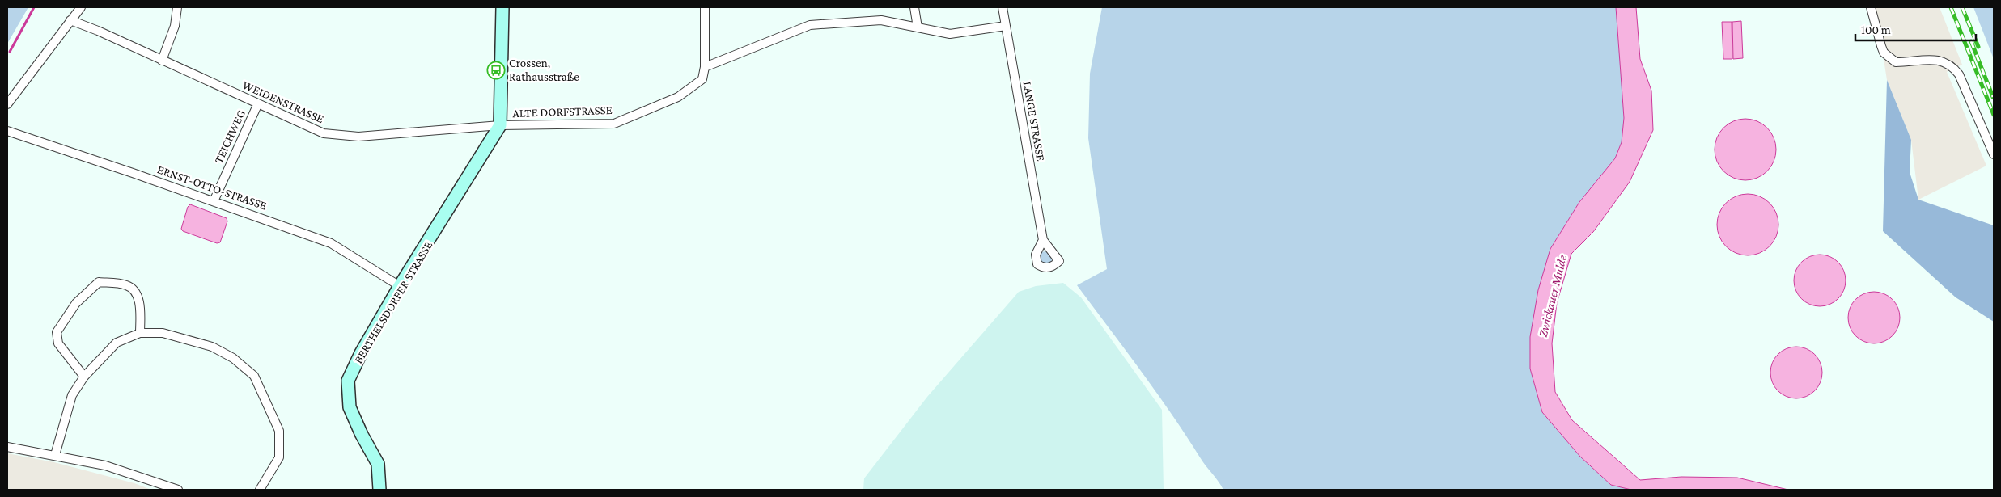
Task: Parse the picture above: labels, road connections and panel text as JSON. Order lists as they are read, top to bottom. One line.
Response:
{"streets":{"street":["WEIDENSTRASSE","ALTE DORFSTRASSE","LANGE STRASSE","TEICHWEG","ERNST-OTTO-STRASSE","BERTHELSDORFER STRASSE"]},"crossings":[["WEIDENSTRASSE","ALTE DORFSTRASSE"],["WEIDENSTRASSE","TEICHWEG"],["WEIDENSTRASSE","BERTHELSDORFER STRASSE"],["ALTE DORFSTRASSE","BERTHELSDORFER STRASSE"],["TEICHWEG","ERNST-OTTO-STRASSE"],["ERNST-OTTO-STRASSE","BERTHELSDORFER STRASSE"]],"water":["Zwickauer Mulde"],"places":{"bus stop":["Crossen, Rathausstraße"]},"scale_bar":"100 m"}
